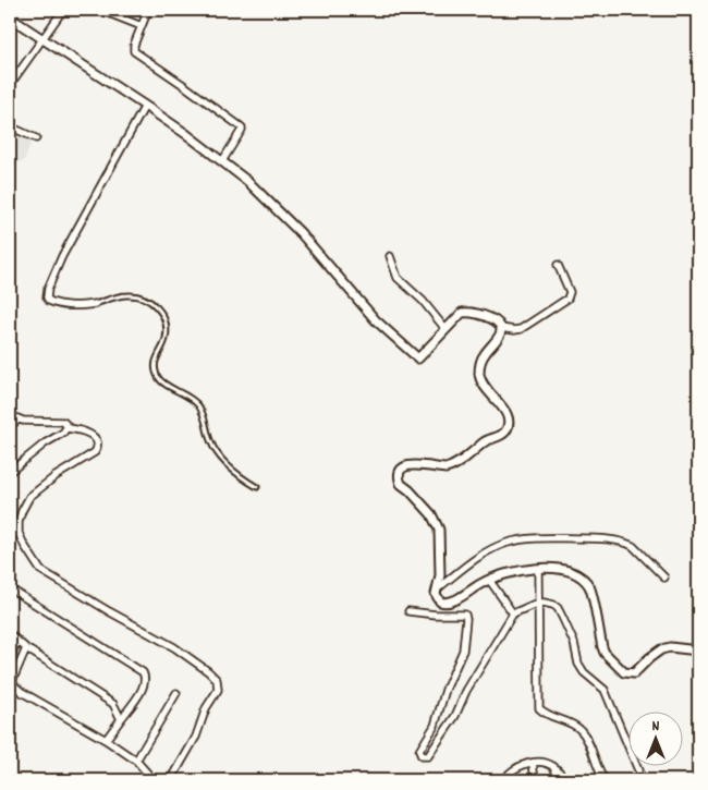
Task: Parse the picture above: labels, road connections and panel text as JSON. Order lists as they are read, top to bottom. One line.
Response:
{"north":"top"}
